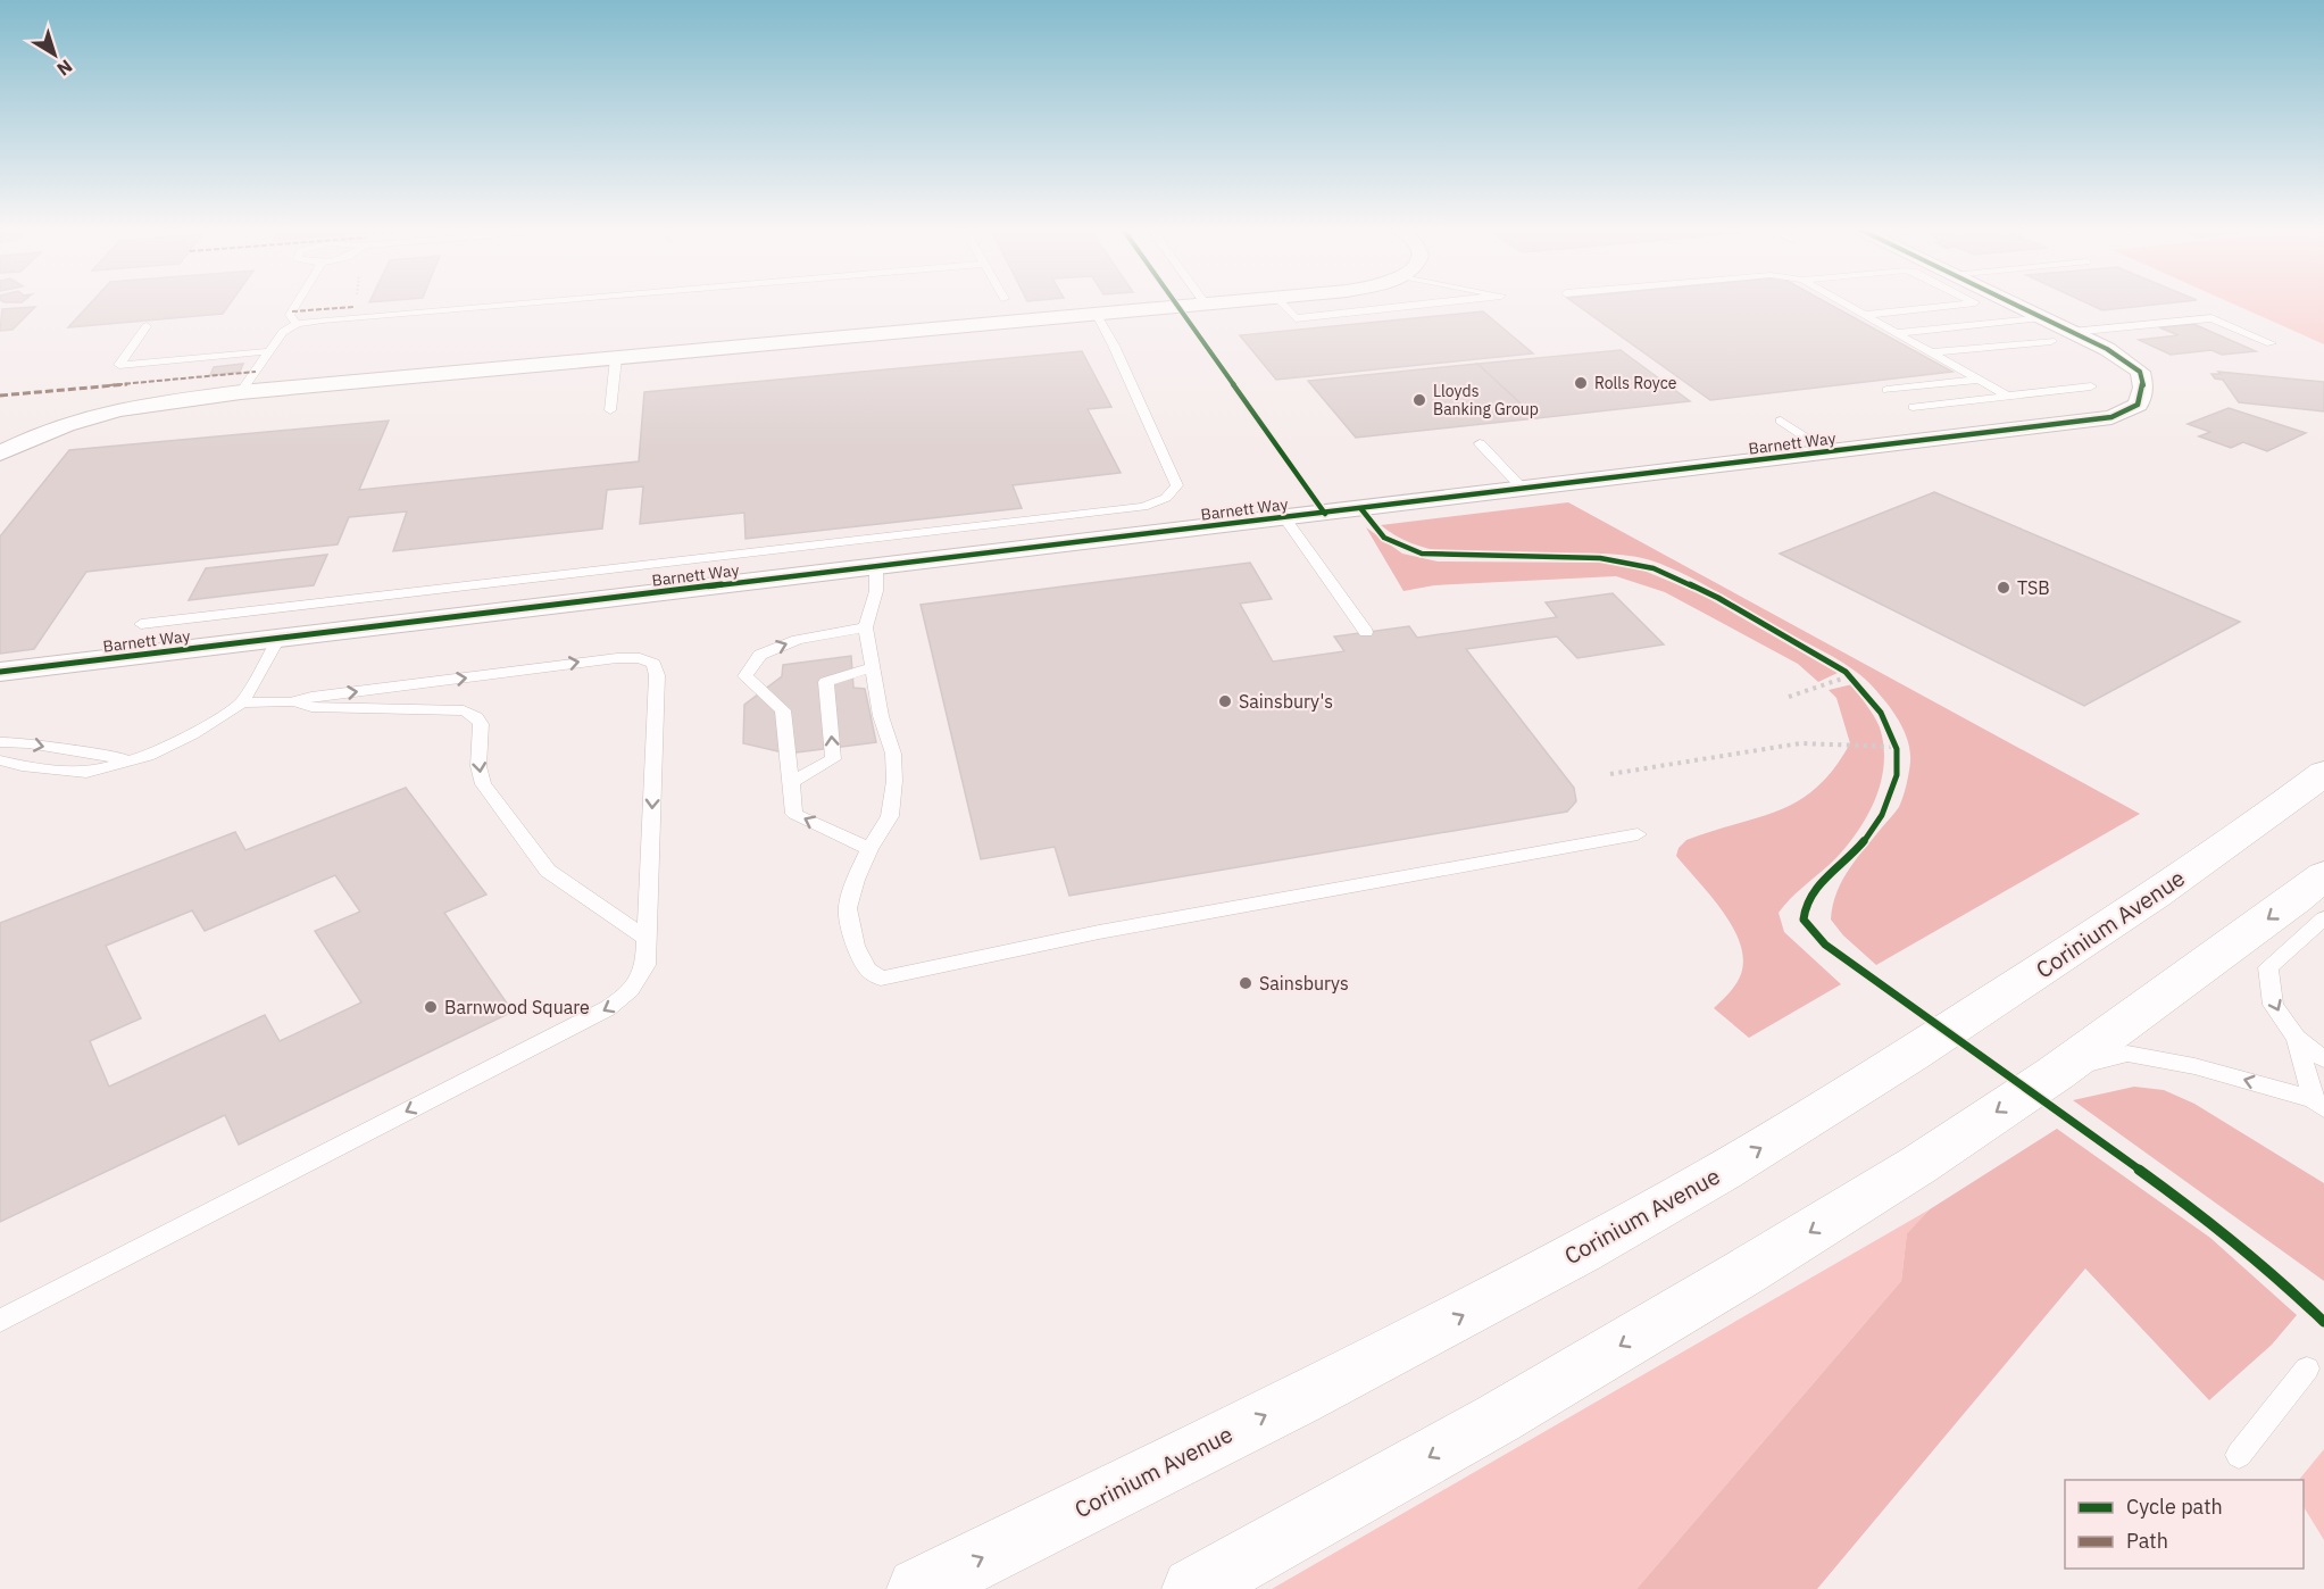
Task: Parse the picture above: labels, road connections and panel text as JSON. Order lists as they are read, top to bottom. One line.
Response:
{"streets":{"highway":["Corinium Avenue"],"street":["Barnett Way"]},"places":["Rolls Royce","Lloyds Banking Group","TSB","Sainsbury's","Sainsburys","Barnwood Square"],"legend":["Cycle path","Path"],"north":"bottom right"}
